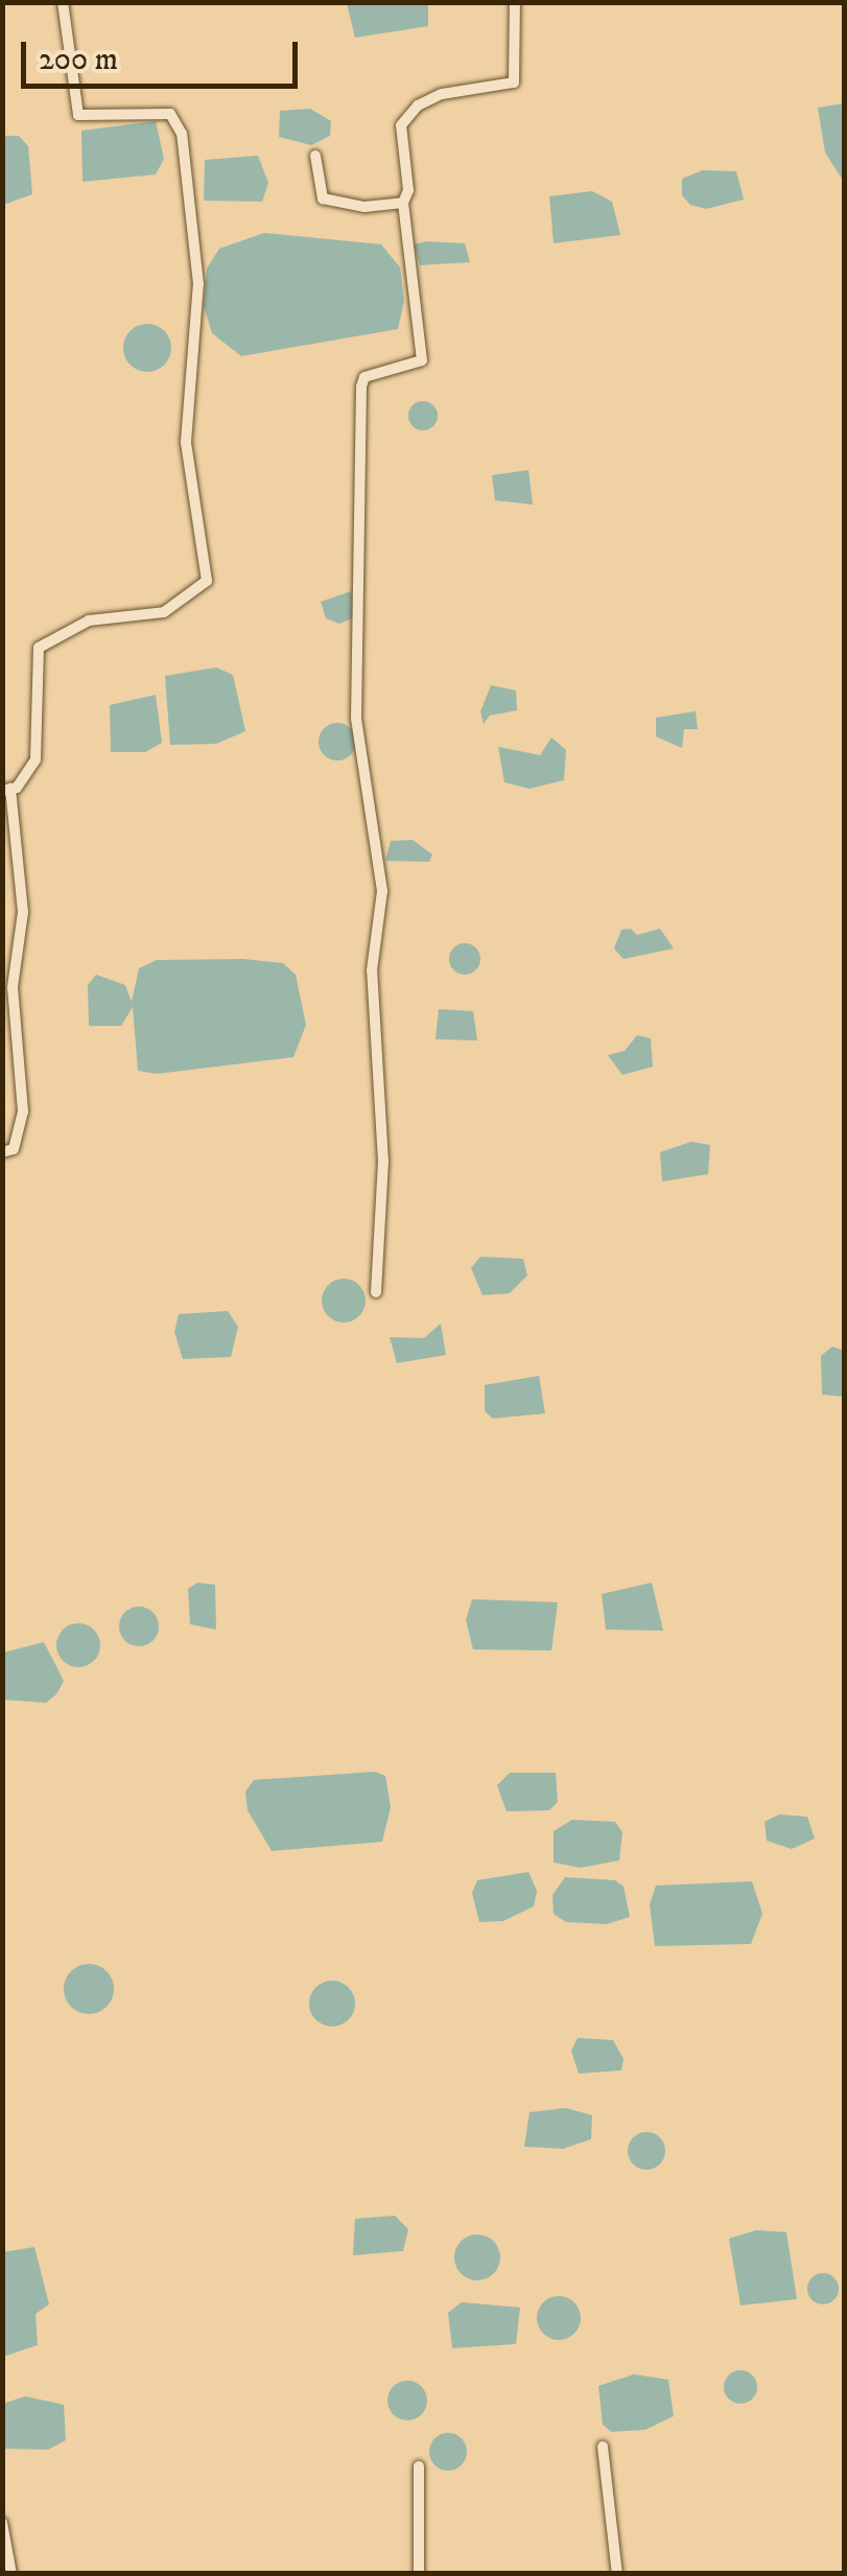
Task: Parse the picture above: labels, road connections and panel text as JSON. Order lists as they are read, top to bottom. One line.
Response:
{"scale_bar":"200 m"}
